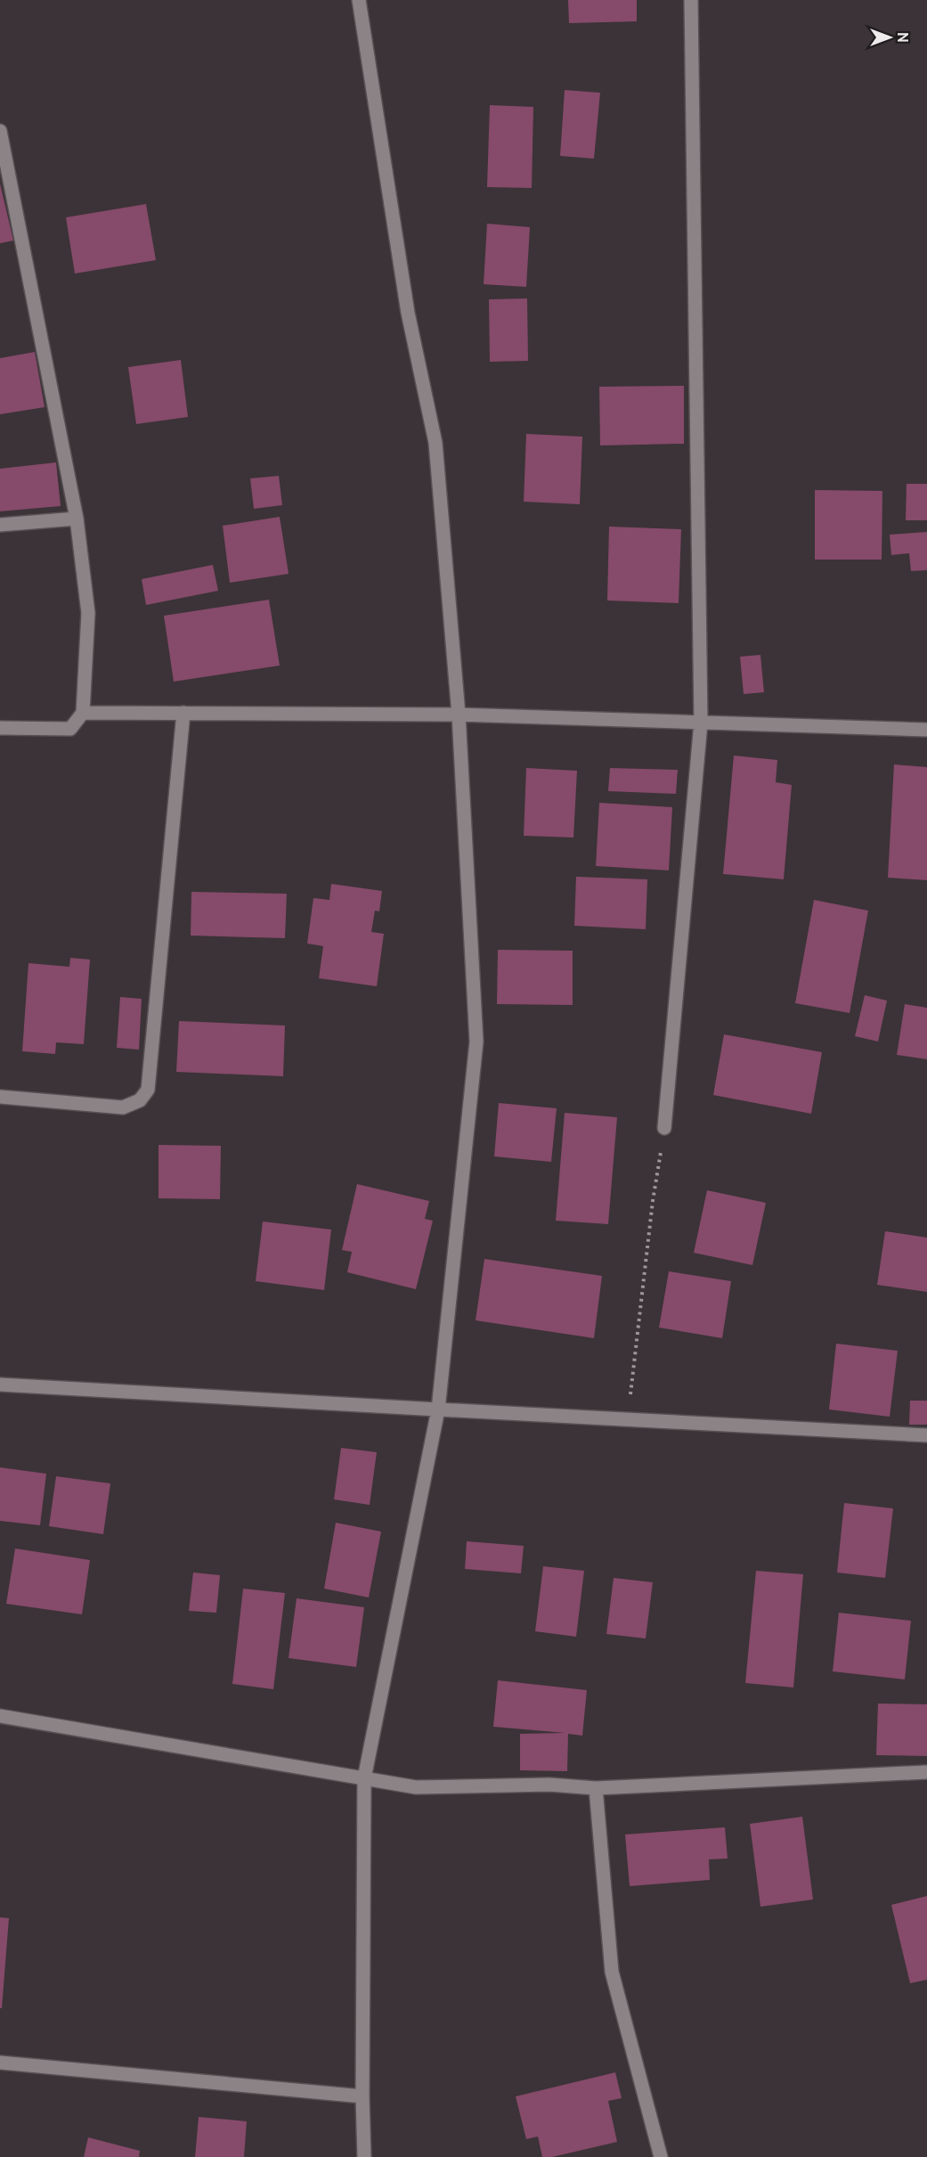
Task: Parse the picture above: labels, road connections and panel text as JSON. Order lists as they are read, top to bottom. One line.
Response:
{"north":"right"}
